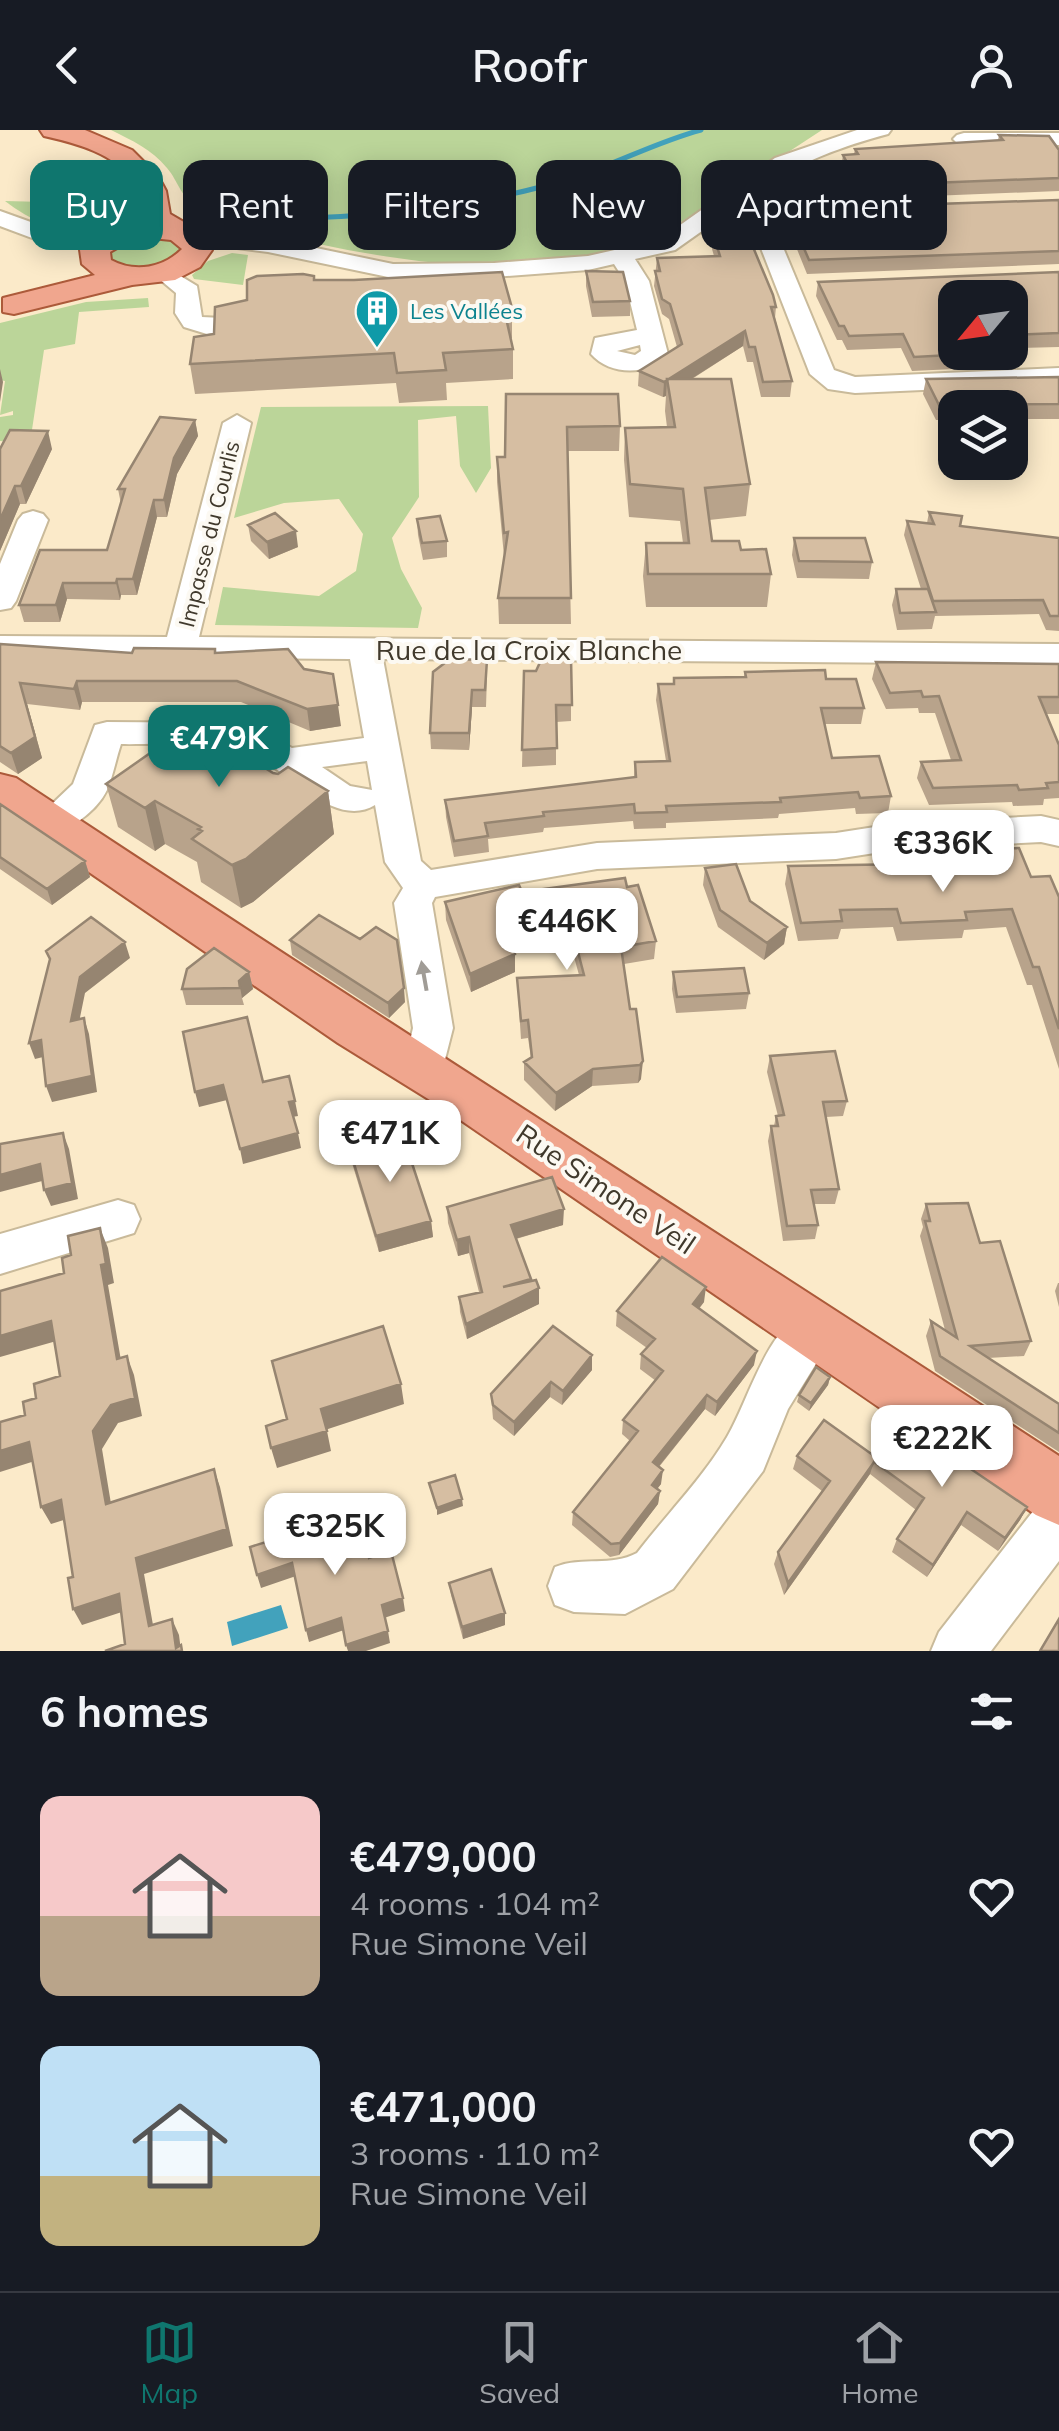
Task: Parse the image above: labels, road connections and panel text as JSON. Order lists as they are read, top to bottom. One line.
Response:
{"streets":{"main road":["Rue Simone Veil"],"street":["Impasse du Courlis","Rue de la Croix Blanche"]},"crossings":[["Impasse du Courlis","Rue de la Croix Blanche"]],"places":{"building":["Les Vallées"]},"north":"bottom left","page":{"header":"Roofr","chip":["Buy","Rent","Filters","New","Apartment"],"price":["€479K","€336K","€446K","€471K","€222K","€325K"],"heading":"6 homes","list":[{"name":"€479,000","note":"4 rooms · 104 m² · Rue Simone Veil"},{"name":"€471,000","note":"3 rooms · 110 m² · Rue Simone Veil"}],"tabs":["Map","Saved","Home"]}}
